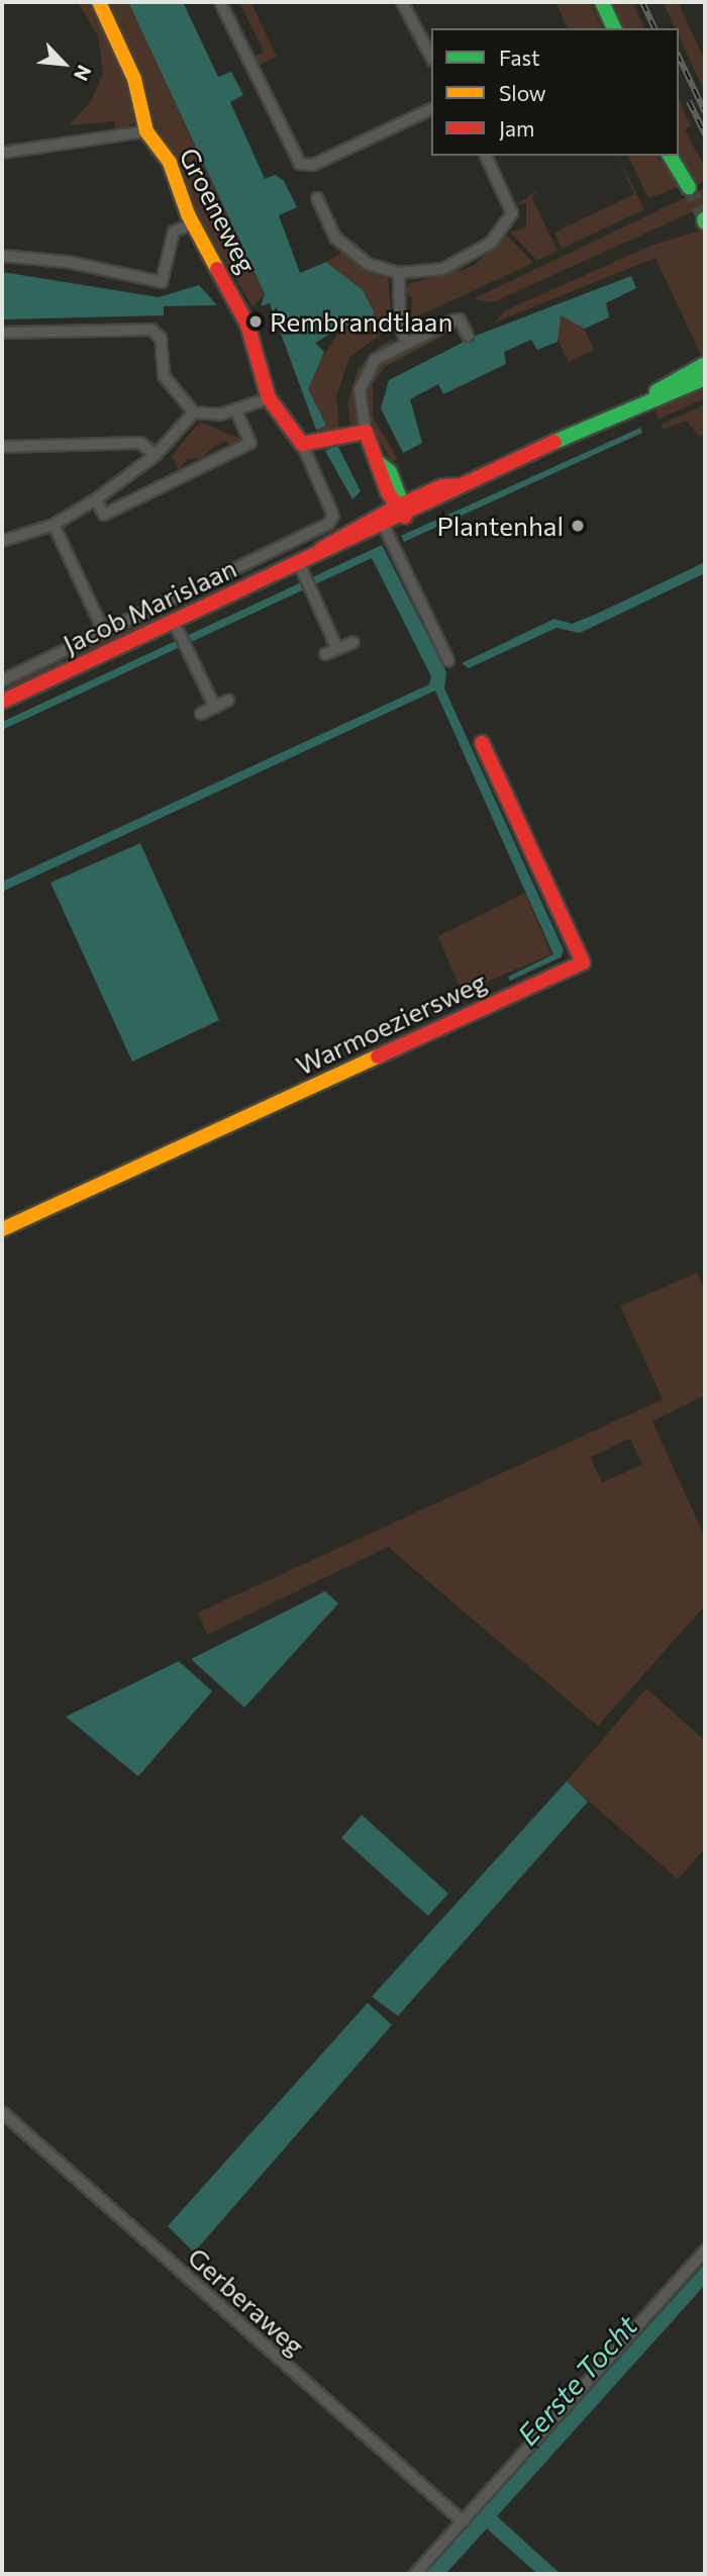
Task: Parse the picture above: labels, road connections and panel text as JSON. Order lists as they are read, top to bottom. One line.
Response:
{"streets":{"street":["Groeneweg","Jacob Marislaan","Warmoeziersweg","Gerberaweg"]},"water":["Eerste Tocht"],"places":["Rembrandtlaan","Plantenhal"],"legend":["Fast","Slow","Jam"],"north":"bottom right"}
